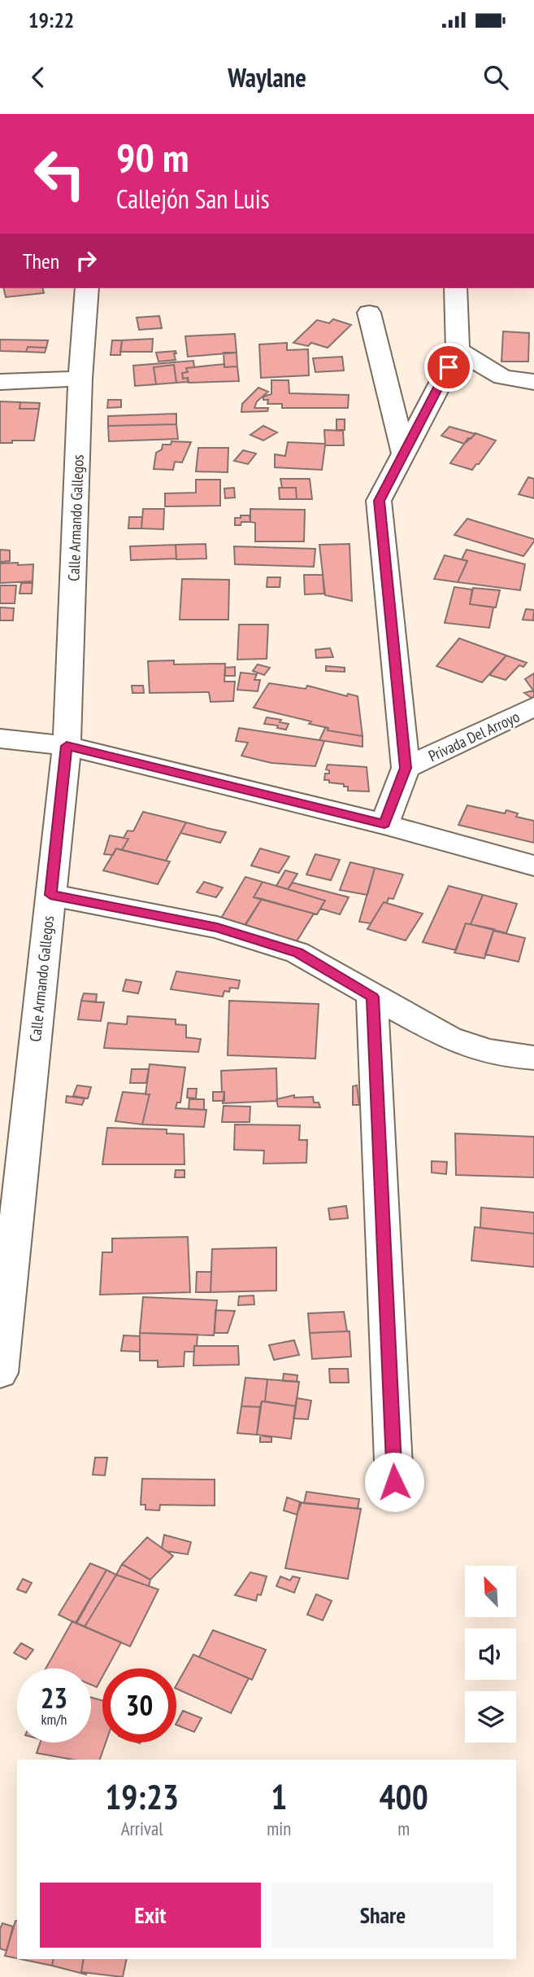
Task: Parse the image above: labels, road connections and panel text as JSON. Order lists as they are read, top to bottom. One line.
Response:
{"streets":{"street":["Calle Armando Gallegos","Privada Del Arroyo"]},"north":"top left","page":{"status":"19:22","header":"Waylane","turn":["90 m","Callejón San Luis"],"then":"Then","speed":"23 km/h","limit":"30","eta":["19:23","Arrival","1","min","400","m"],"buttons":["Exit","Share"]}}
